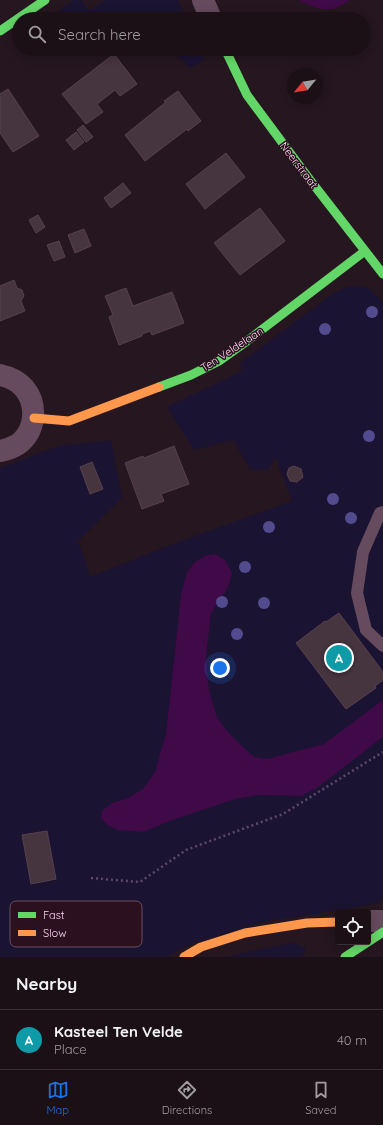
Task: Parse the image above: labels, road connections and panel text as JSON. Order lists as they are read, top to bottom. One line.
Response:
{"streets":{"street":["Neerstraat","Ten Veldelaan"]},"crossings":[["Neerstraat","Ten Veldelaan"]],"legend":["Fast","Slow"],"north":"bottom left","page":{"search":"Search here","pins":"A","heading":"Nearby","list":[{"mark":"A","name":"Kasteel Ten Velde","note":"Place","value":"40 m"}],"nav":["Map","Directions","Saved"]}}
